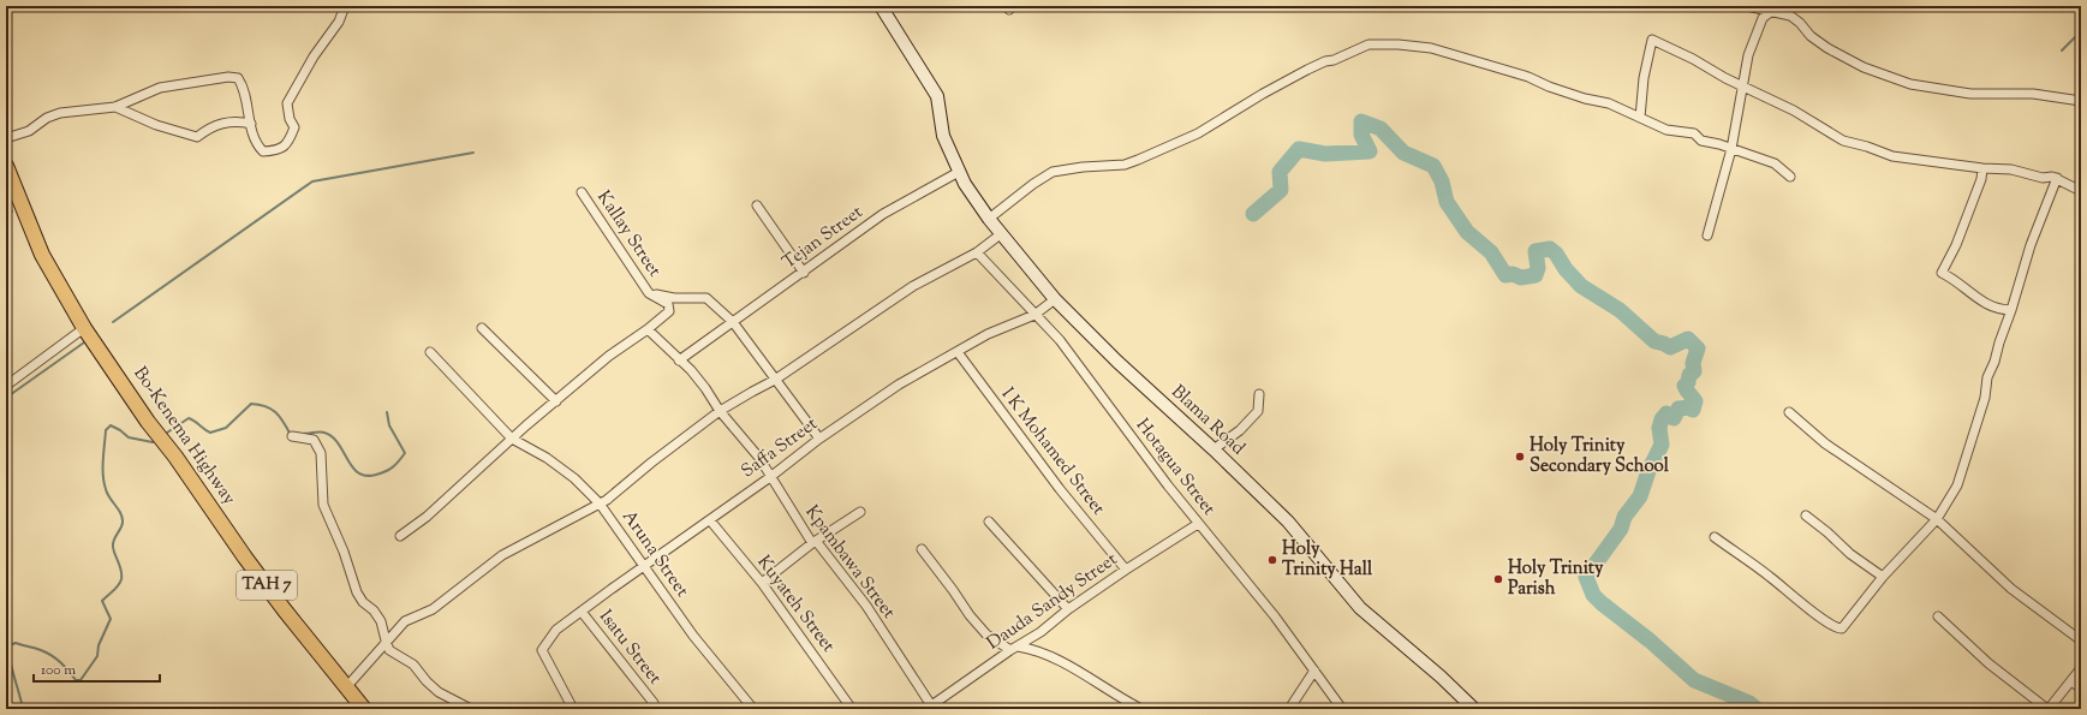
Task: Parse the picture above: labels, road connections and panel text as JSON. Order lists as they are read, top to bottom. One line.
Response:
{"streets":{"highway":["Bo-Kenema Highway","TAH 7"],"street":["Kallay Street","Tejan Street","Blama Road","Saffa Street","I K Mohamed Street","Hotagua Street","Aruna Street","Kpambawa Street","Dauda Sandy Street","Kuyateh Street","Isatu Street"]},"crossings":[["Kallay Street","Kpambawa Street"],["Tejan Street","Blama Road"],["Tejan Street","Kpambawa Street"],["Blama Road","Saffa Street"],["Saffa Street","I K Mohamed Street"],["Saffa Street","Hotagua Street"],["Saffa Street","Aruna Street"],["Saffa Street","Kpambawa Street"],["Saffa Street","Kuyateh Street"],["Saffa Street","Isatu Street"],["I K Mohamed Street","Dauda Sandy Street"],["Hotagua Street","Dauda Sandy Street"],["Kpambawa Street","Dauda Sandy Street"]],"places":["Holy Trinity Secondary School","Holy Trinity Hall","Holy Trinity Parish"],"scale_bar":"100 m"}
